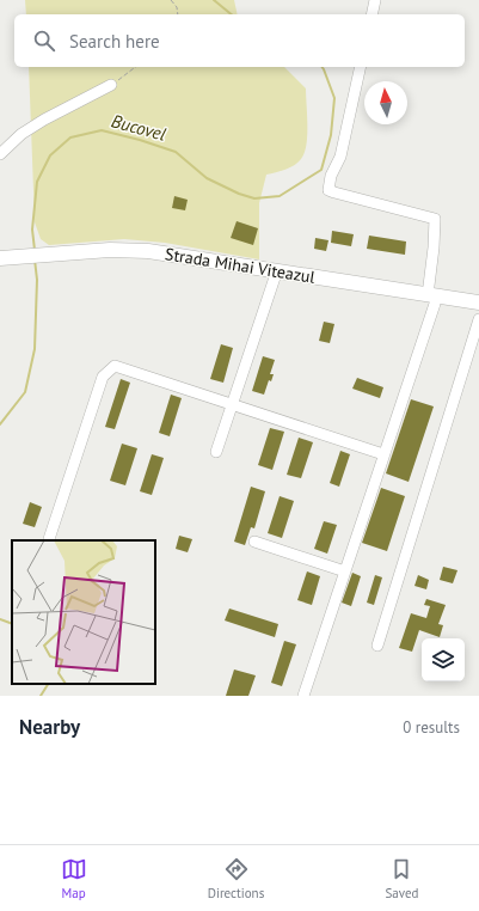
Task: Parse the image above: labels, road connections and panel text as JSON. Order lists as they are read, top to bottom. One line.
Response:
{"streets":{"main road":["Strada Mihai Viteazul"]},"water":["Bucovel"],"north":"top","page":{"search":"Search here","heading":["Nearby","0 results"],"nav":["Map","Directions","Saved"]}}
